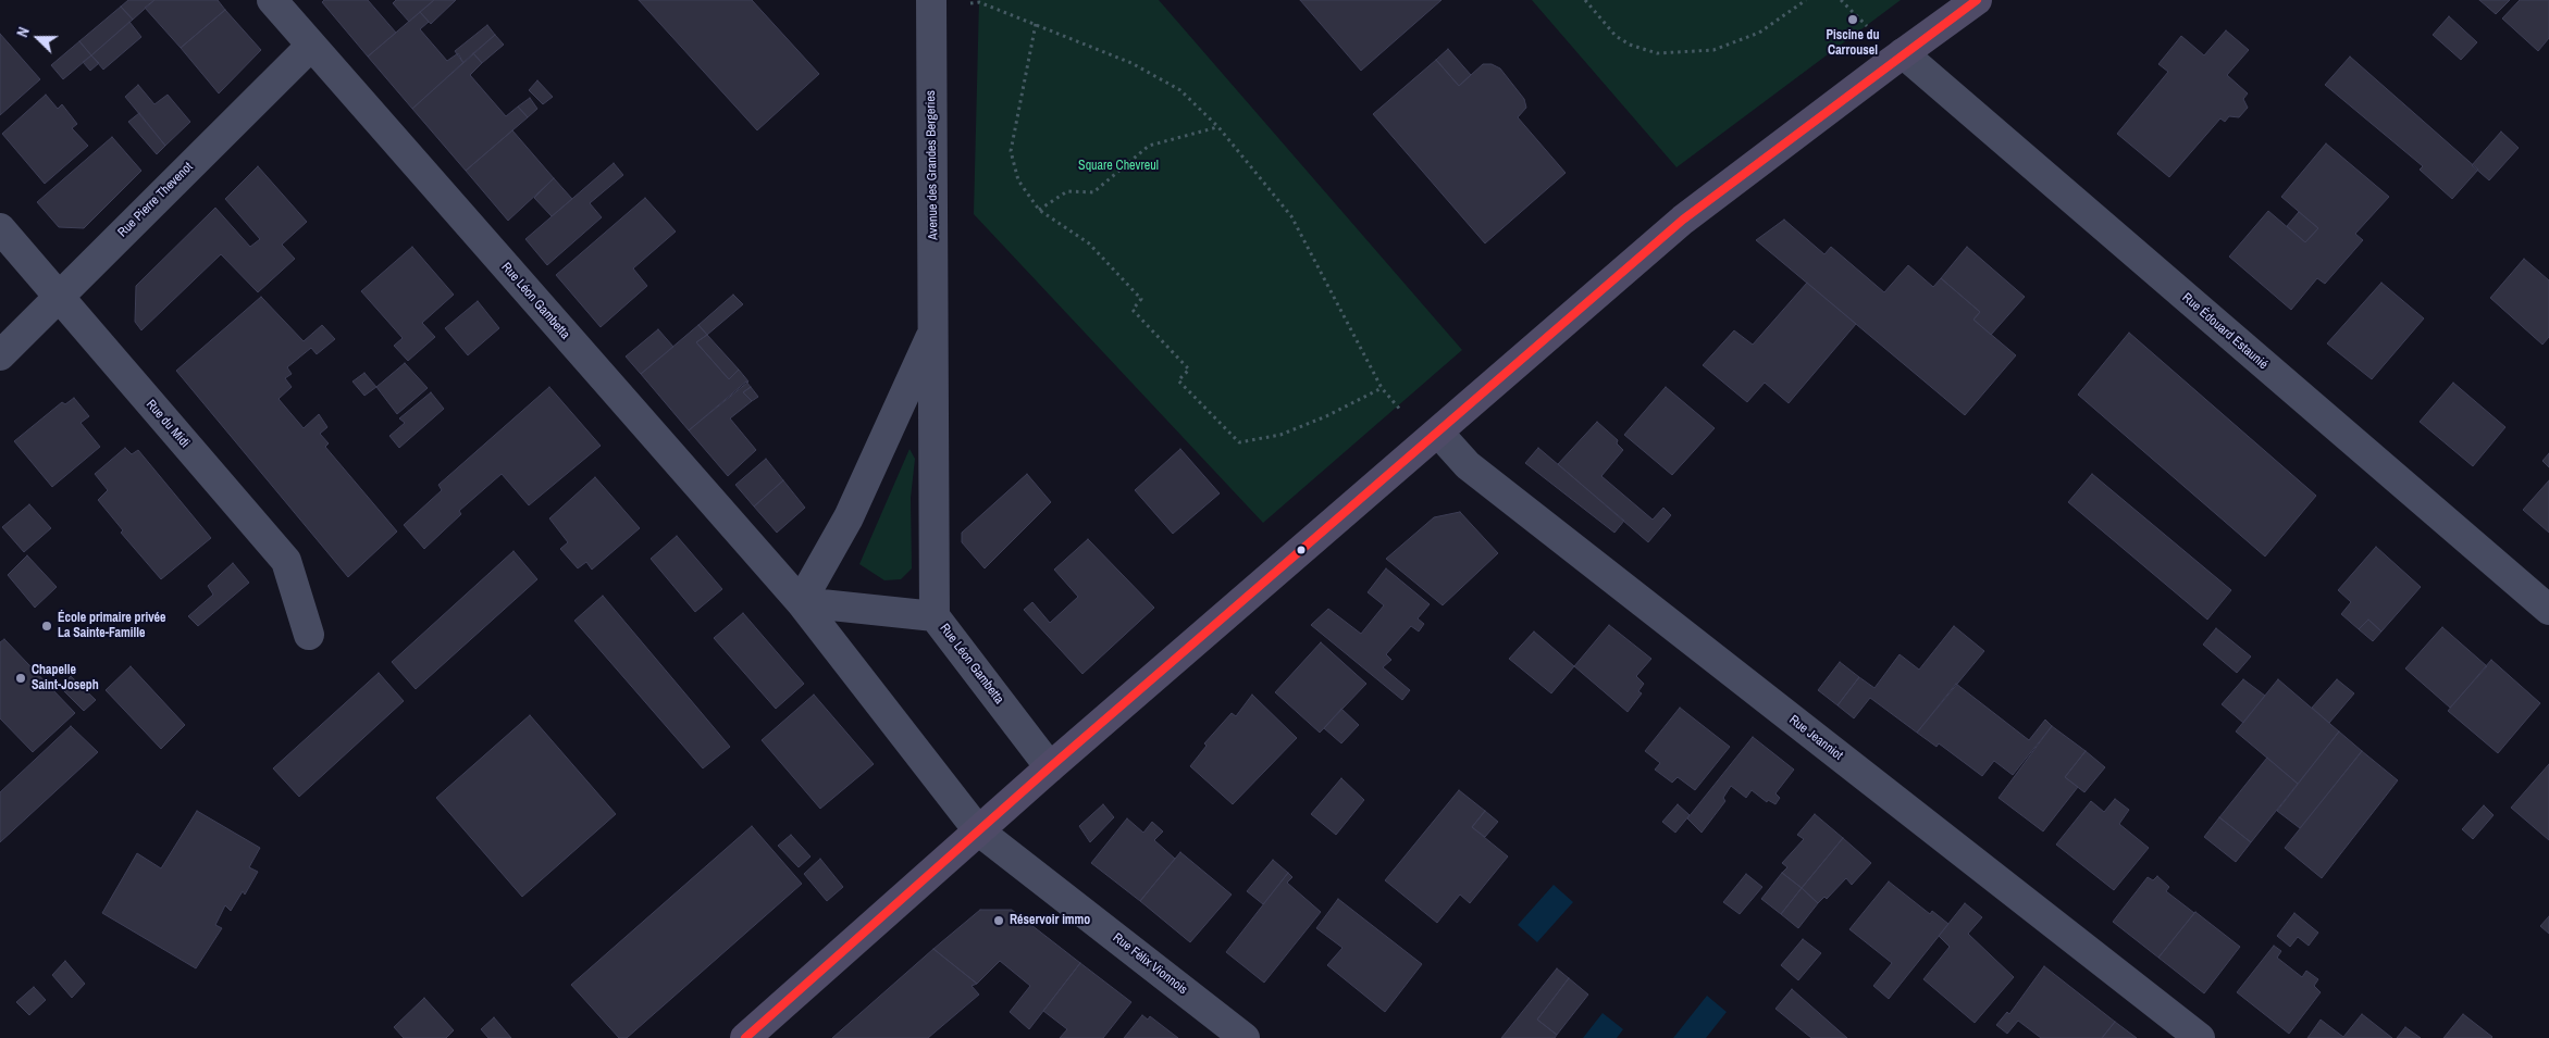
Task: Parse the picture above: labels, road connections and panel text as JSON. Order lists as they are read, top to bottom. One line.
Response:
{"streets":{"street":["Avenue des Grandes Bergeries","Rue Pierre Thevenot","Rue Léon Gambetta","Rue Édouard Estaunié","Rue du Midi","Rue Jeanniot","Rue Félix Vionnois"]},"crossings":[["Avenue des Grandes Bergeries","Rue Léon Gambetta"],["Rue Pierre Thevenot","Rue Léon Gambetta"],["Rue Pierre Thevenot","Rue du Midi"],["Rue Léon Gambetta","Rue Félix Vionnois"]],"parks":["Square Chevreul"],"places":["Piscine du Carrousel","École primaire privée La Sainte-Famille","Chapelle Saint-Joseph","Réservoir immo"],"north":"left"}
